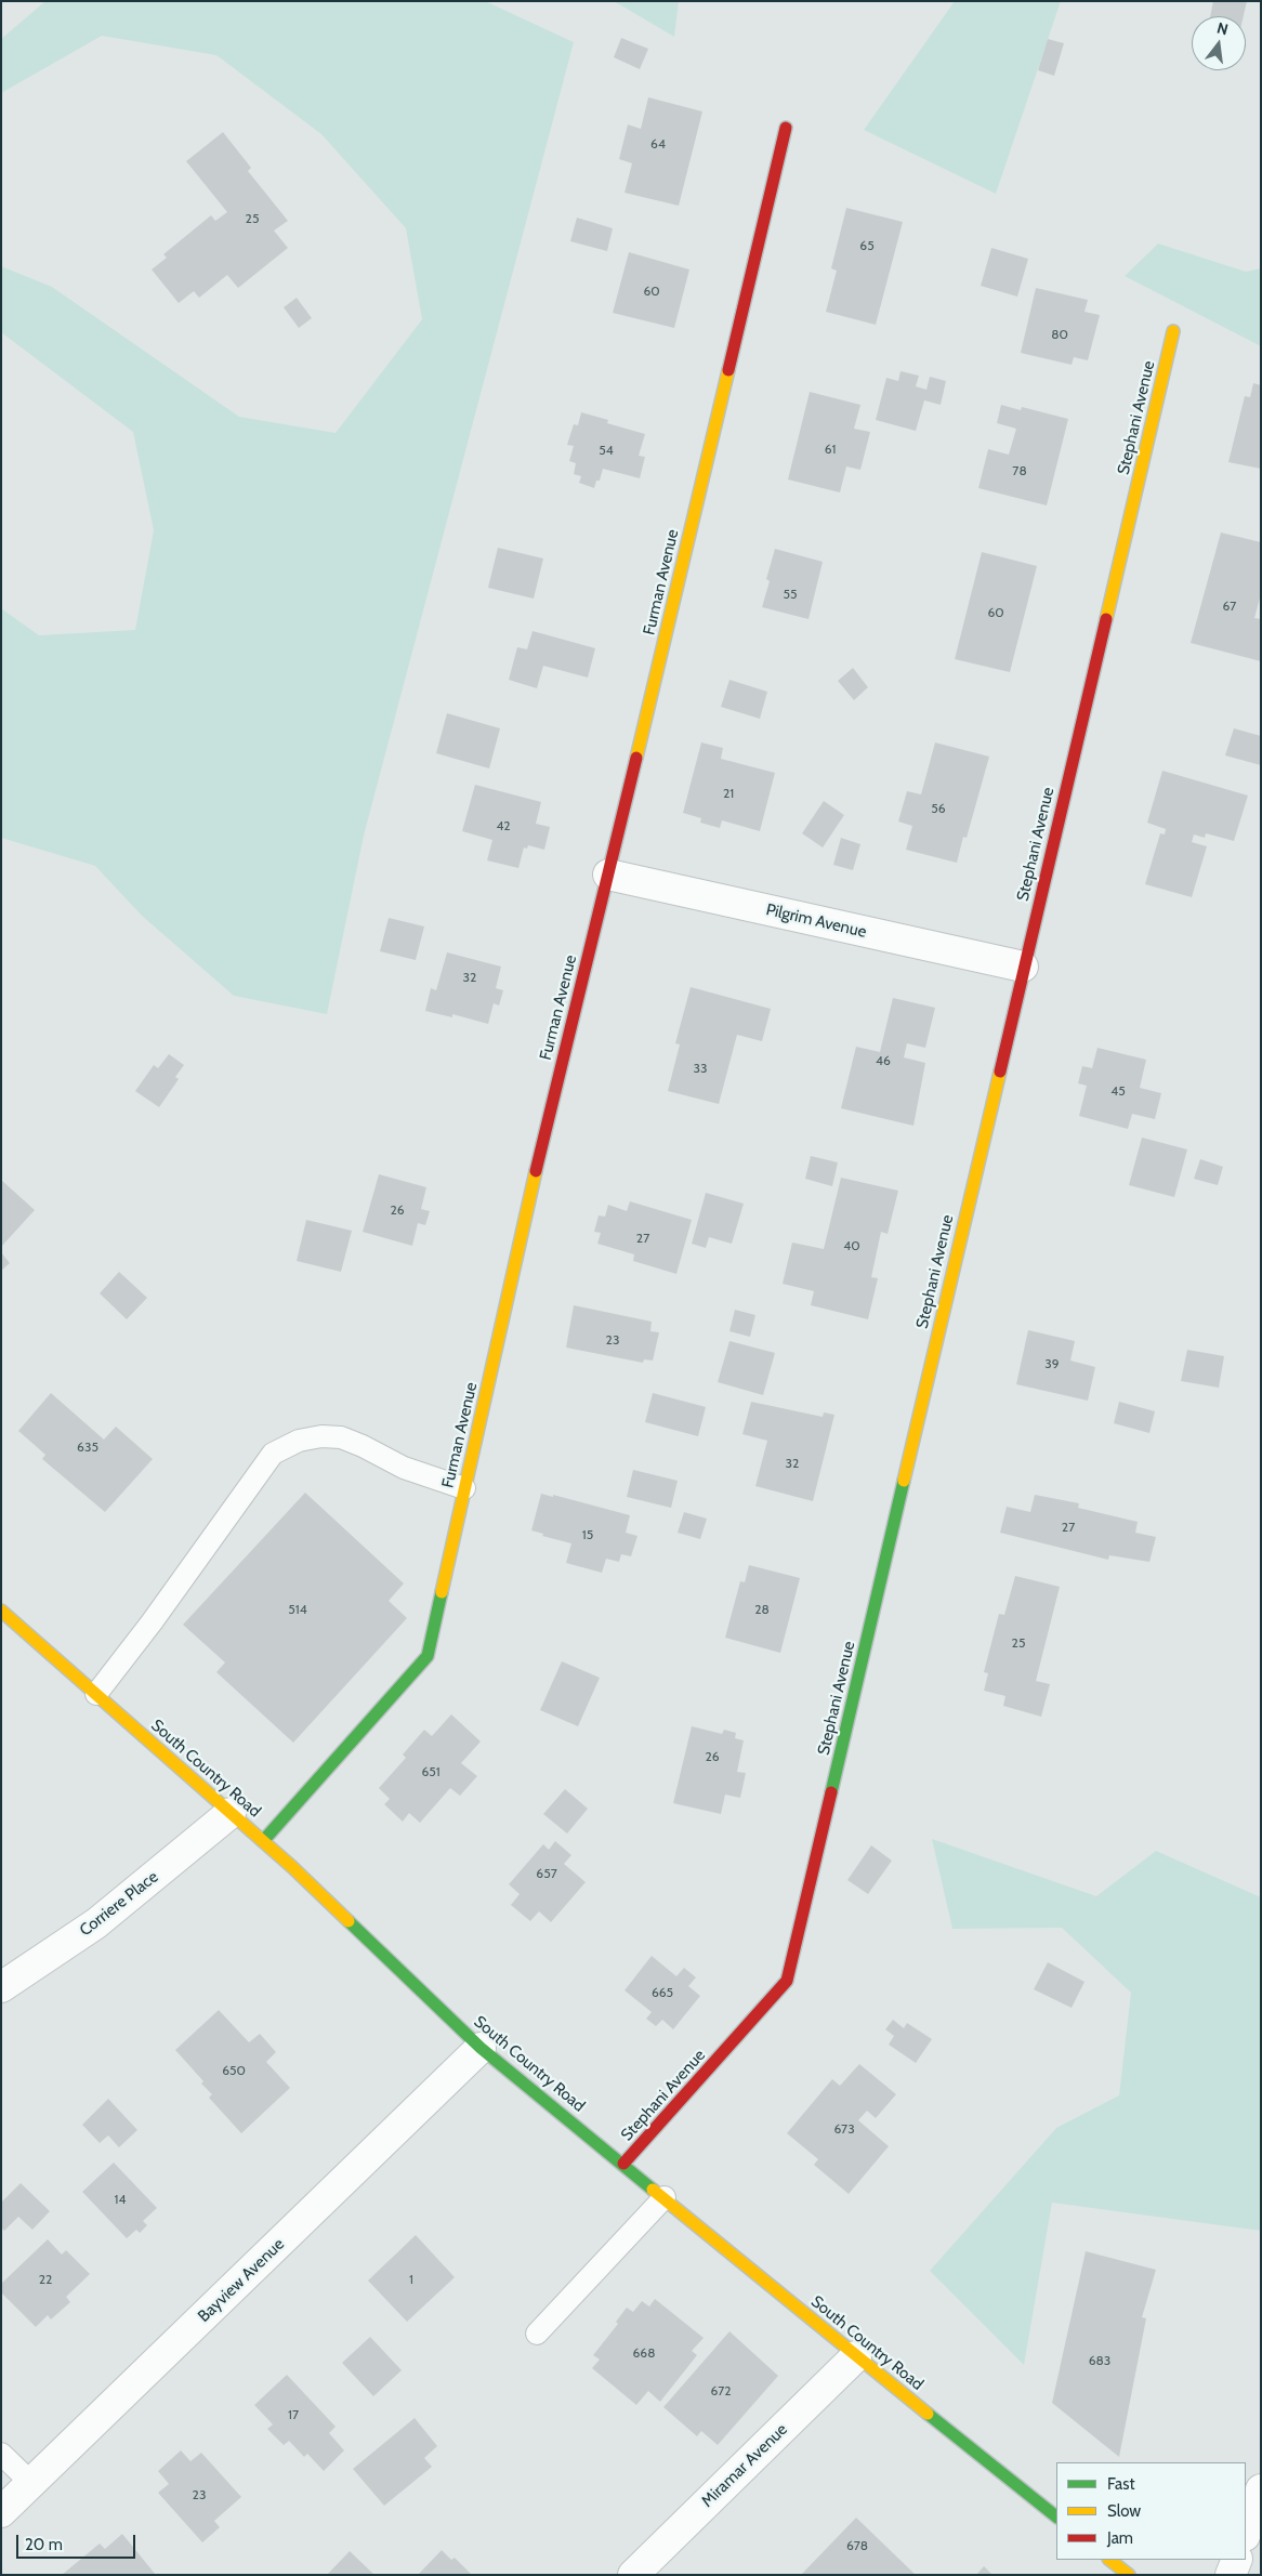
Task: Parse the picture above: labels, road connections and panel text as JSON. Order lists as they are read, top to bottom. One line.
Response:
{"streets":{"street":["Stephani Avenue","Furman Avenue","Pilgrim Avenue","South Country Road","Corriere Place","Bayview Avenue","Miramar Avenue"]},"crossings":[["Stephani Avenue","Pilgrim Avenue"],["Stephani Avenue","South Country Road"],["Furman Avenue","Pilgrim Avenue"],["Furman Avenue","South Country Road"],["South Country Road","Corriere Place"],["South Country Road","Bayview Avenue"],["South Country Road","Miramar Avenue"]],"house_numbers":["64","25","65","60","80","61","54","78","55","67","60","21","56","42","32","46","33","45","26","27","40","23","39","635","32","27","15","514","28","25","26","651","657","665","650","673","14","22","1","668","683","672","17","23","678"],"legend":["Fast","Slow","Jam"],"scale_bar":"20 m","north":"top"}
